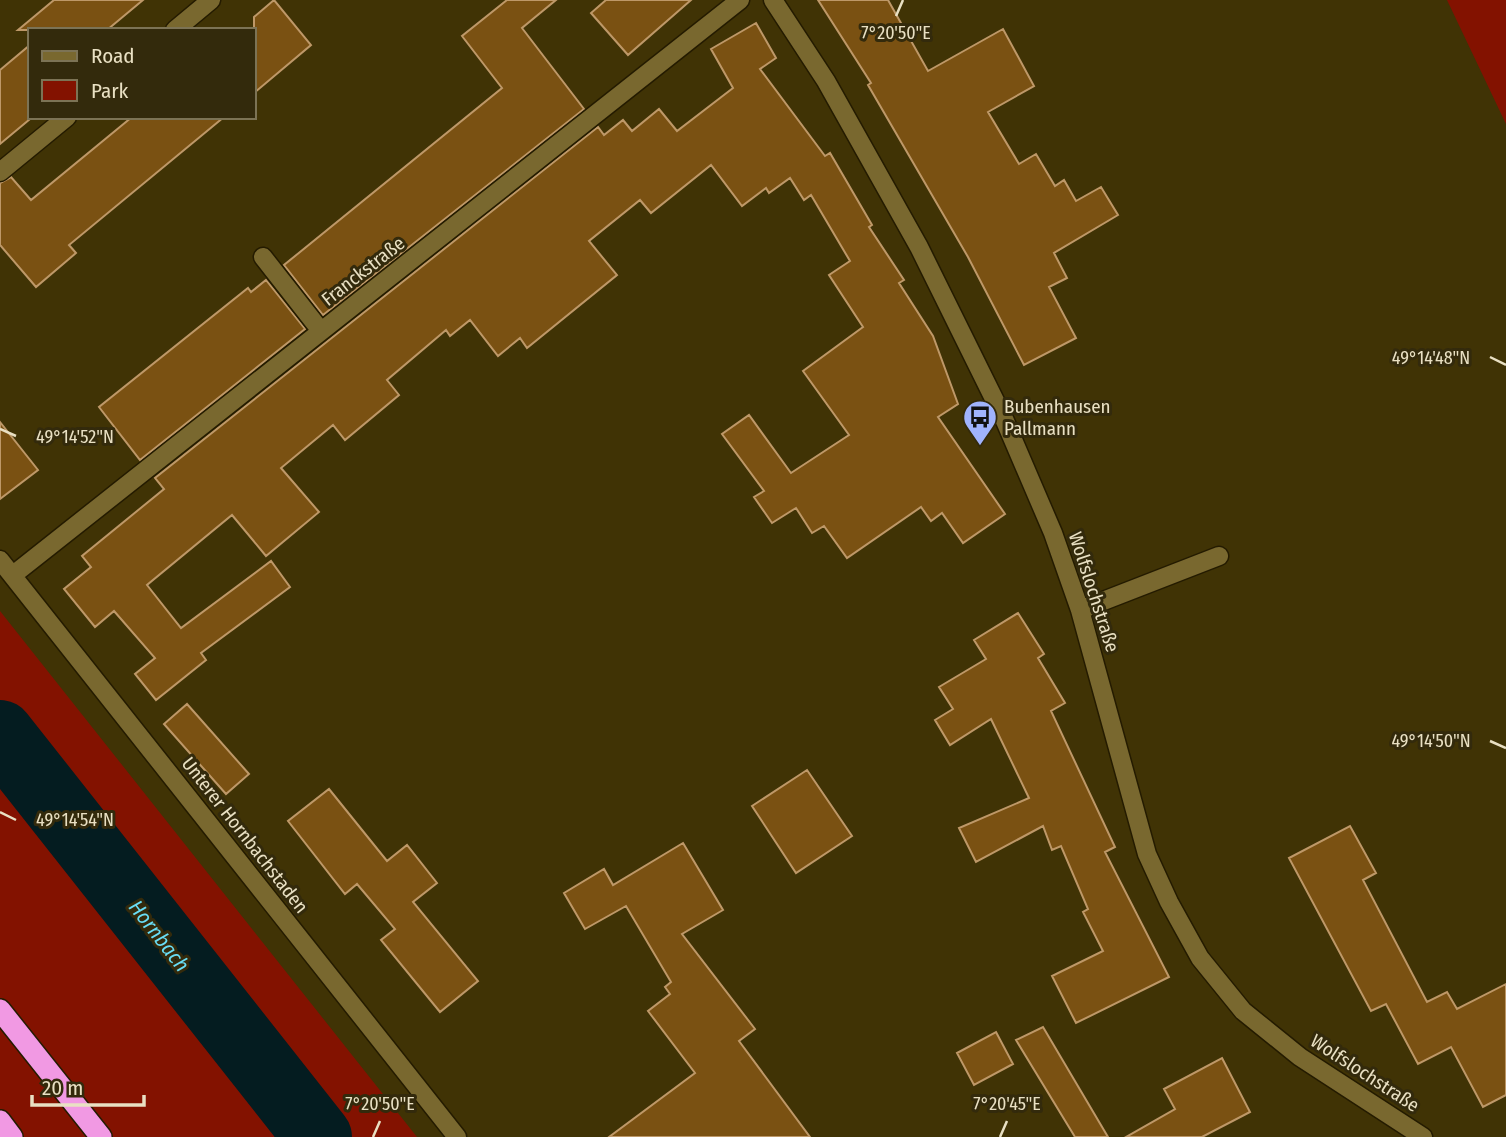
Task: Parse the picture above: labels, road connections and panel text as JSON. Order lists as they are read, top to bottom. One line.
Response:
{"streets":{"street":["Franckstraße","Wolfslochstraße","Unterer Hornbachstaden"]},"crossings":[["Franckstraße","Unterer Hornbachstaden"]],"water":["Hornbach"],"places":{"bus stop":["Bubenhausen Pallmann"]},"legend":["Road","Park"],"scale_bar":"20 m","coordinates":["7°20'50\"E","49°14'48\"N","49°14'52\"N","49°14'50\"N","49°14'54\"N","7°20'45\"E"]}
